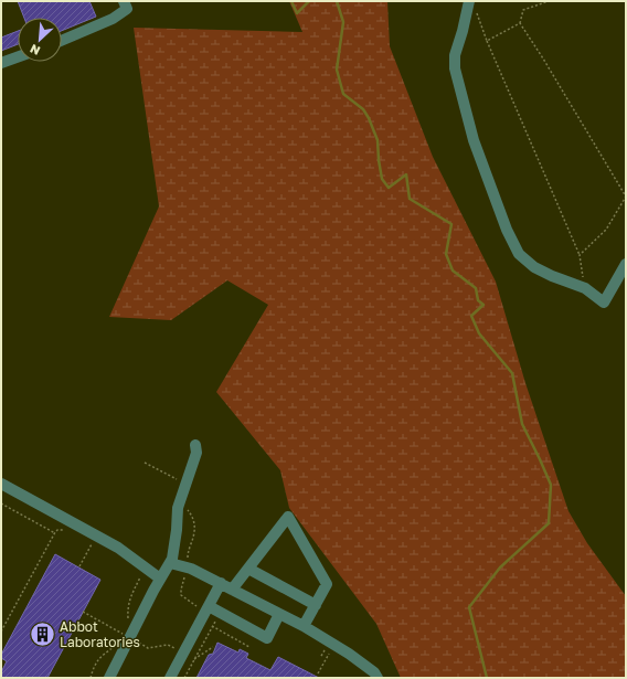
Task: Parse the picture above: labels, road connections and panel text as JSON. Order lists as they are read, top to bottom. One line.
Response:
{"places":{"building":["Abbot Laboratories"]},"north":"bottom left"}
